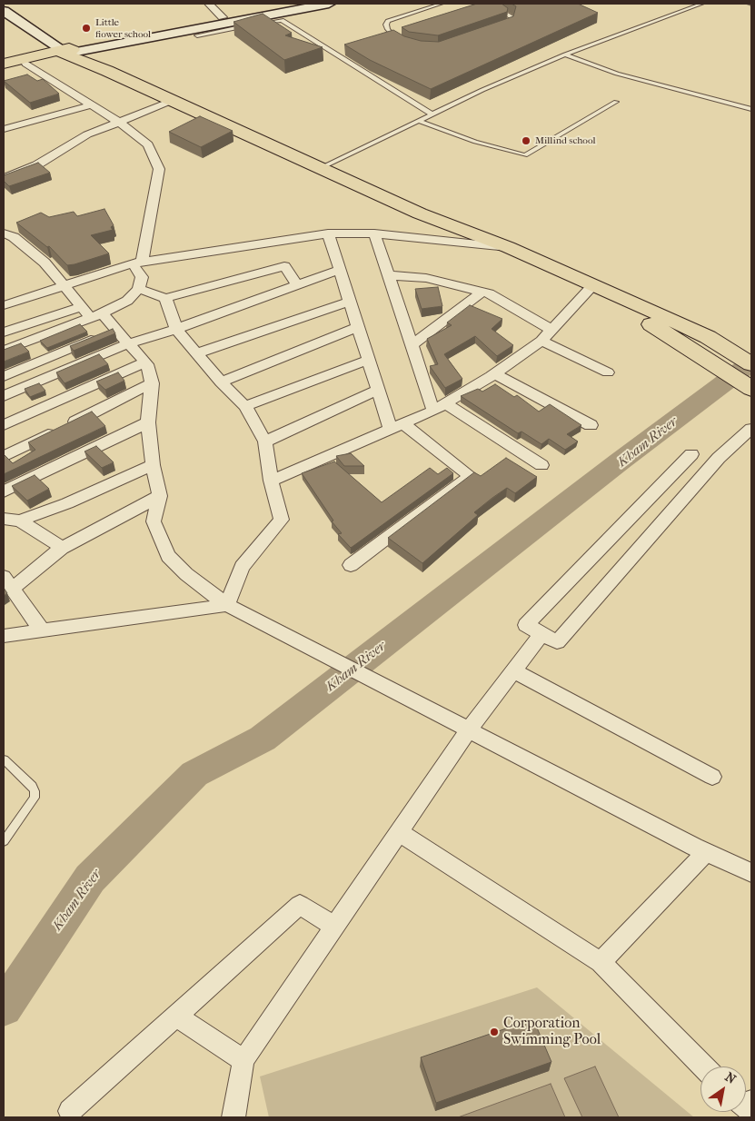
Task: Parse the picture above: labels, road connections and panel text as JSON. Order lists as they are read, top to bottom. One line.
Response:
{"water":["Kham River"],"places":["Little fiower school","Millind school","Corporation Swimming Pool"],"north":"top right"}
